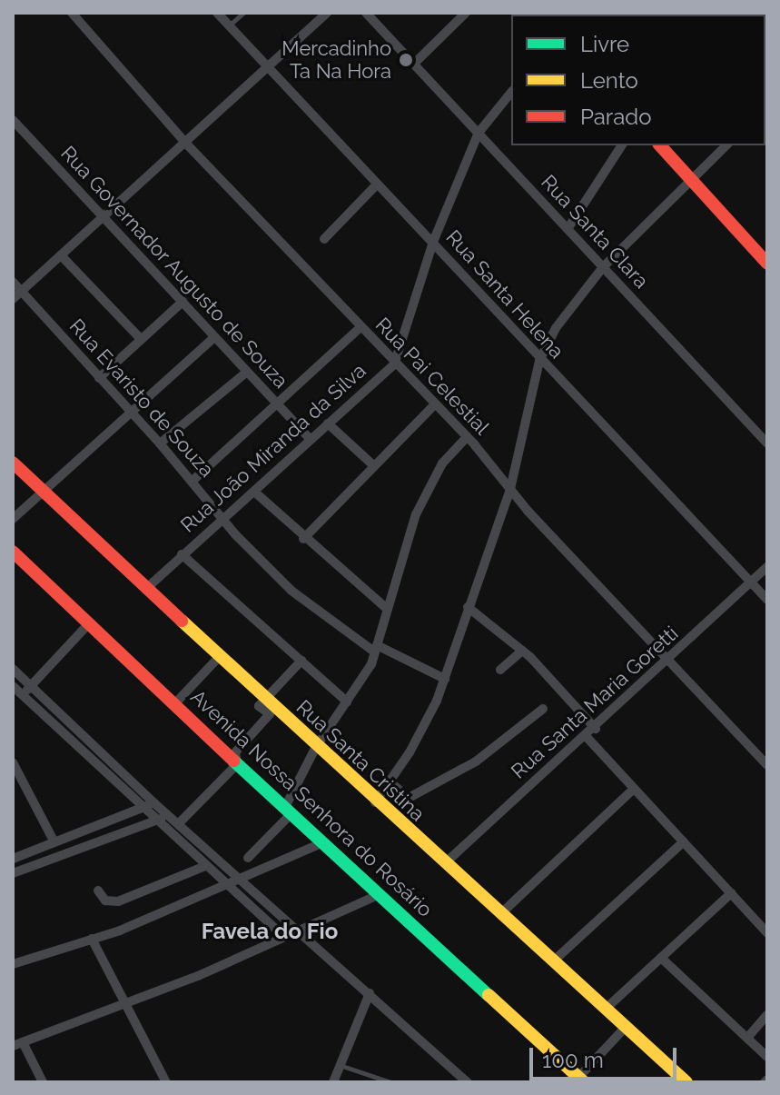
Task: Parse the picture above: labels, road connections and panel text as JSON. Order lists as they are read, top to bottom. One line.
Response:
{"streets":{"main road":["Rua Santa Cristina","Avenida Nossa Senhora do Rosário"],"street":["Rua Santa Clara","Rua Governador Augusto de Souza","Rua Santa Helena","Rua Pai Celestial","Rua Evaristo de Souza","Rua João Miranda da Silva","Rua Santa Maria Goretti"]},"crossings":[["Rua Santa Clara","Rua João Miranda da Silva"],["Rua Governador Augusto de Souza","Rua João Miranda da Silva"],["Rua Santa Helena","Rua João Miranda da Silva"],["Rua Santa Helena","Rua Santa Maria Goretti"],["Rua Pai Celestial","Rua João Miranda da Silva"],["Rua Pai Celestial","Rua Santa Maria Goretti"],["Rua Evaristo de Souza","Rua João Miranda da Silva"],["Rua João Miranda da Silva","Rua Santa Cristina"],["Rua Santa Maria Goretti","Rua Santa Cristina"]],"districts":["Favela do Fio"],"places":["Mercadinho Ta Na Hora"],"legend":["Livre","Lento","Parado"],"scale_bar":"100 m"}
